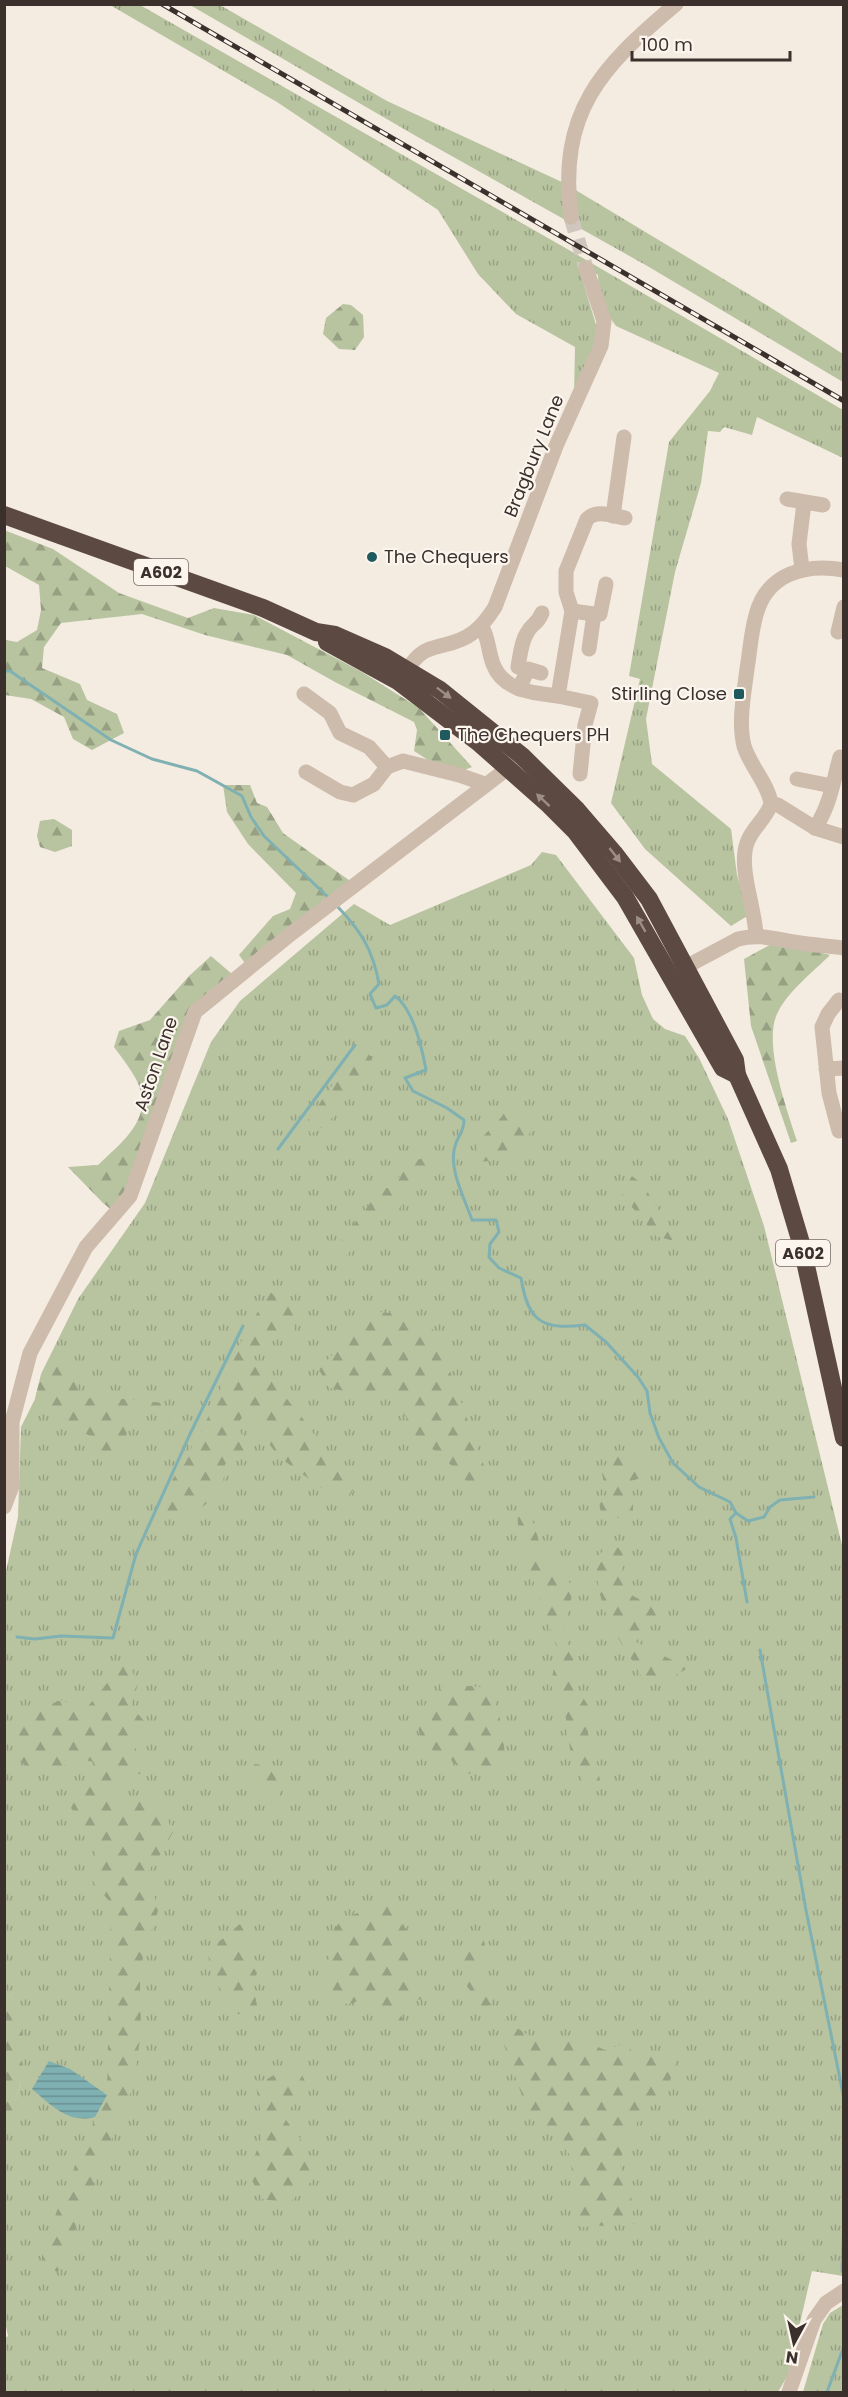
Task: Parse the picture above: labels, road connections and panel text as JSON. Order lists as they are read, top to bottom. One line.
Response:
{"streets":{"highway":["A602"],"street":["Bragbury Lane","Aston Lane"]},"crossings":[["A602","Aston Lane"]],"places":{"other":["The Chequers"],"transit":["Stirling Close","The Chequers PH"]},"scale_bar":"100 m","north":"bottom"}
